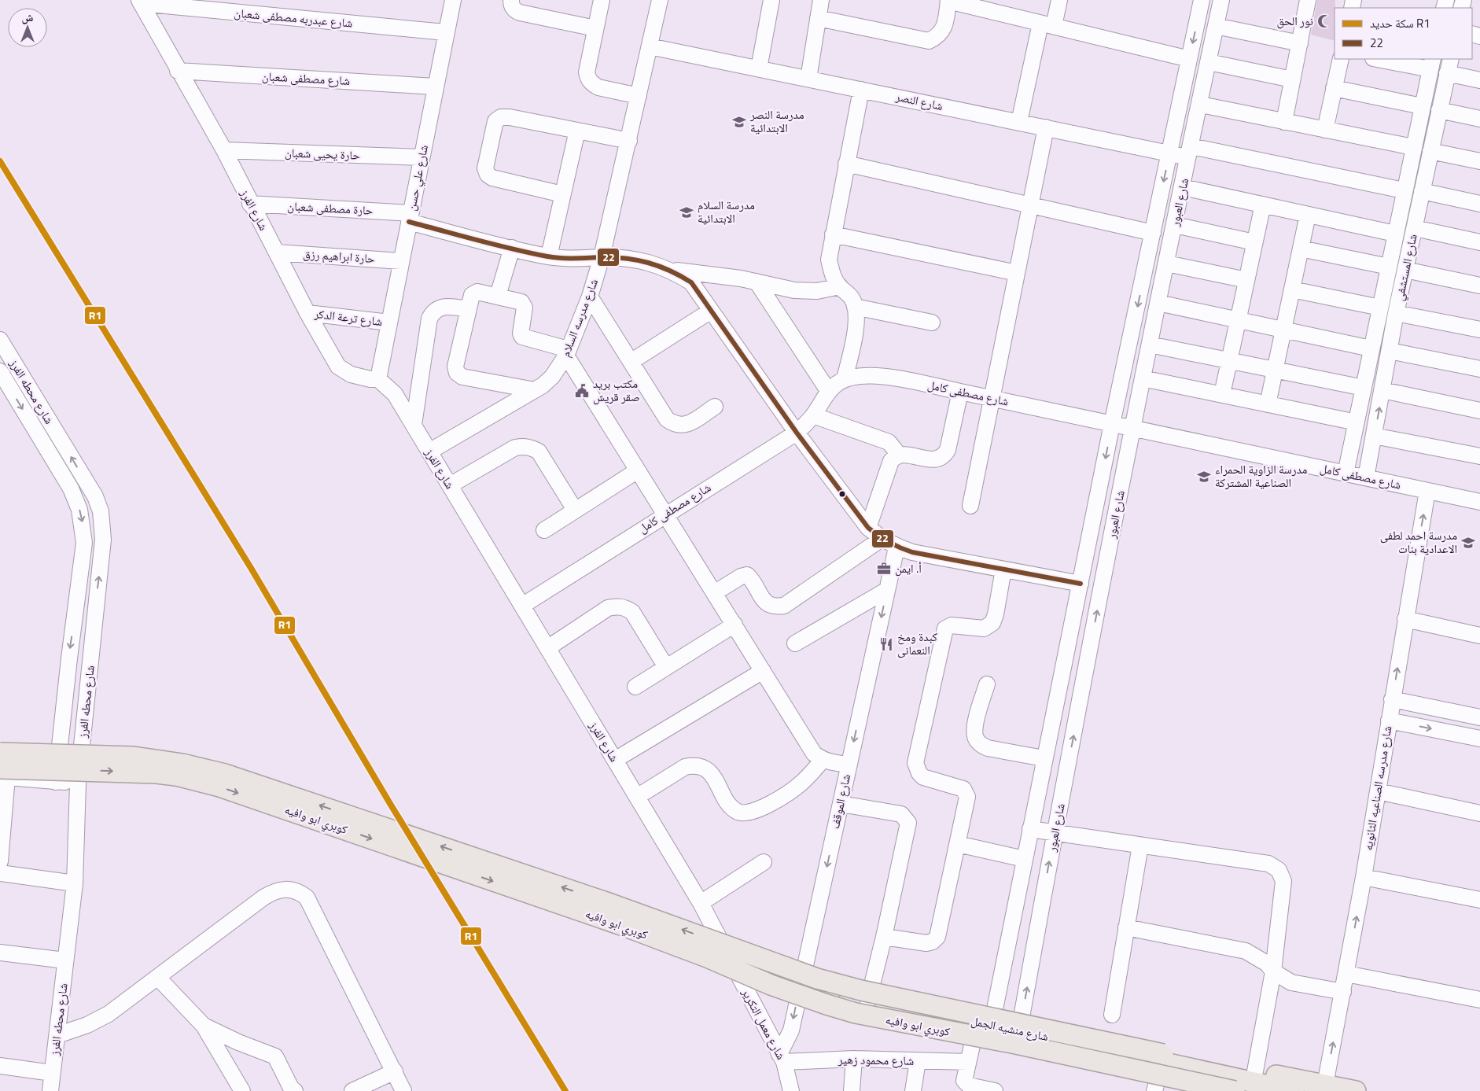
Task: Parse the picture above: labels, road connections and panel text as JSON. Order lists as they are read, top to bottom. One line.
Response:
{"streets":{"main road":["كوبري ابو وافيه","شارع منشيه الجمل"],"street":["شارع عبدربه مصطفى شعبان","شارع مصطفى شعبان","شارع النصر","حارة يحيى شعبان","شارع علي حسن","شارع العبور","حارة مصطفى شعبان","شارع الفرز","حارة ابراهيم رزق","شارع المستشفي","شارع ترعة الدكر","شارع مدرسه السلام","شارع محطه الفرز","شارع مصطفى كامل","شارع مدرسه الصناعيه الثانويه","شارع الموقف","شارع معمل التكرير","شارع محمود زهير"]},"crossings":[["شارع عبدربه مصطفى شعبان","شارع علي حسن"],["شارع عبدربه مصطفى شعبان","شارع الفرز"],["شارع مصطفى شعبان","شارع علي حسن"],["شارع مصطفى شعبان","شارع الفرز"],["شارع النصر","شارع العبور"],["شارع النصر","شارع المستشفي"],["شارع النصر","شارع مدرسه السلام"],["حارة يحيى شعبان","شارع علي حسن"],["حارة يحيى شعبان","شارع الفرز"],["شارع علي حسن","حارة مصطفى شعبان"],["شارع علي حسن","شارع الفرز"],["شارع علي حسن","حارة ابراهيم رزق"],["شارع علي حسن","شارع ترعة الدكر"],["شارع العبور","شارع مصطفى كامل"],["شارع العبور","شارع منشيه الجمل"],["شارع العبور","شارع محمود زهير"],["حارة مصطفى شعبان","شارع الفرز"],["حارة مصطفى شعبان","شارع مدرسه السلام"],["شارع الفرز","حارة ابراهيم رزق"],["شارع الفرز","شارع ترعة الدكر"],["شارع الفرز","شارع مدرسه السلام"],["شارع الفرز","شارع مصطفى كامل"],["شارع الفرز","شارع معمل التكرير"],["شارع الفرز","شارع منشيه الجمل"],["شارع المستشفي","شارع مصطفى كامل"],["شارع مصطفى كامل","شارع مدرسه الصناعيه الثانويه"],["شارع مدرسه الصناعيه الثانويه","شارع منشيه الجمل"],["شارع الموقف","شارع معمل التكرير"],["شارع الموقف","شارع منشيه الجمل"],["شارع الموقف","شارع محمود زهير"],["كوبري ابو وافيه","شارع منشيه الجمل"],["شارع معمل التكرير","شارع منشيه الجمل"],["شارع معمل التكرير","شارع محمود زهير"]],"one_way":["شارع مدرسه الصناعيه الثانويه","شارع الموقف"],"places":{"mosque":["نور الحق"],"school or university":["مدرسة النصر الابتدائية","مدرسة السلام الابتدائية","مدرسة الزاوية الحمراء الصناعية المشتركة","مدرسة احمد لطفى الاعدادية بنات"],"public building":["مكتب بريد صقر قريش"],"office":["أ. ايمن"],"restaurant":["كبدة ومخ النعمانى"]},"lines":["rail line R1","transit line 22"],"legend":["سكة حديد R1","22"],"north":"top"}
